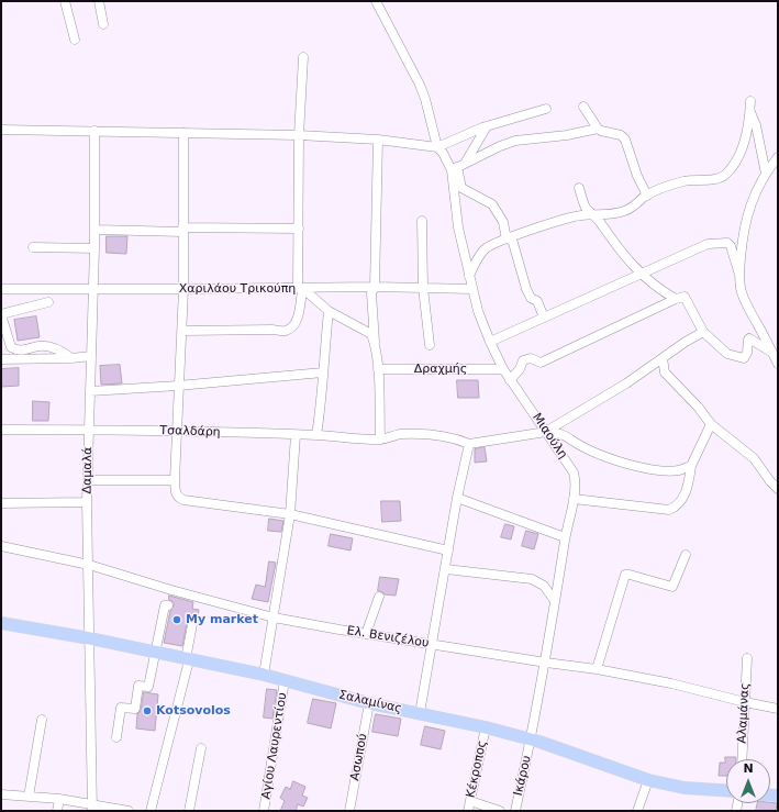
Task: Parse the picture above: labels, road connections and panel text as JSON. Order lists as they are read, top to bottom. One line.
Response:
{"streets":{"main road":["Σαλαμίνας"],"street":["Χαριλάου Τρικούπη","Δραχμής","Τσαλδάρη","Μιαούλη","Δαμαλά","Ελ. Βενιζέλου","Αλαμάνας","Αγίου Λαυρεντίου","Ασωπού","Κέκροπος","Ικάρου"]},"crossings":[["Χαριλάου Τρικούπη","Μιαούλη"],["Χαριλάου Τρικούπη","Δαμαλά"],["Δραχμής","Μιαούλη"],["Τσαλδάρη","Δαμαλά"],["Μιαούλη","Ελ. Βενιζέλου"],["Μιαούλη","Σαλαμίνας"],["Μιαούλη","Ικάρου"],["Δαμαλά","Ελ. Βενιζέλου"],["Δαμαλά","Σαλαμίνας"],["Ελ. Βενιζέλου","Αλαμάνας"],["Σαλαμίνας","Αγίου Λαυρεντίου"],["Σαλαμίνας","Ασωπού"],["Σαλαμίνας","Κέκροπος"],["Σαλαμίνας","Ικάρου"]],"places":["My market","Kotsovolos"],"north":"top"}
